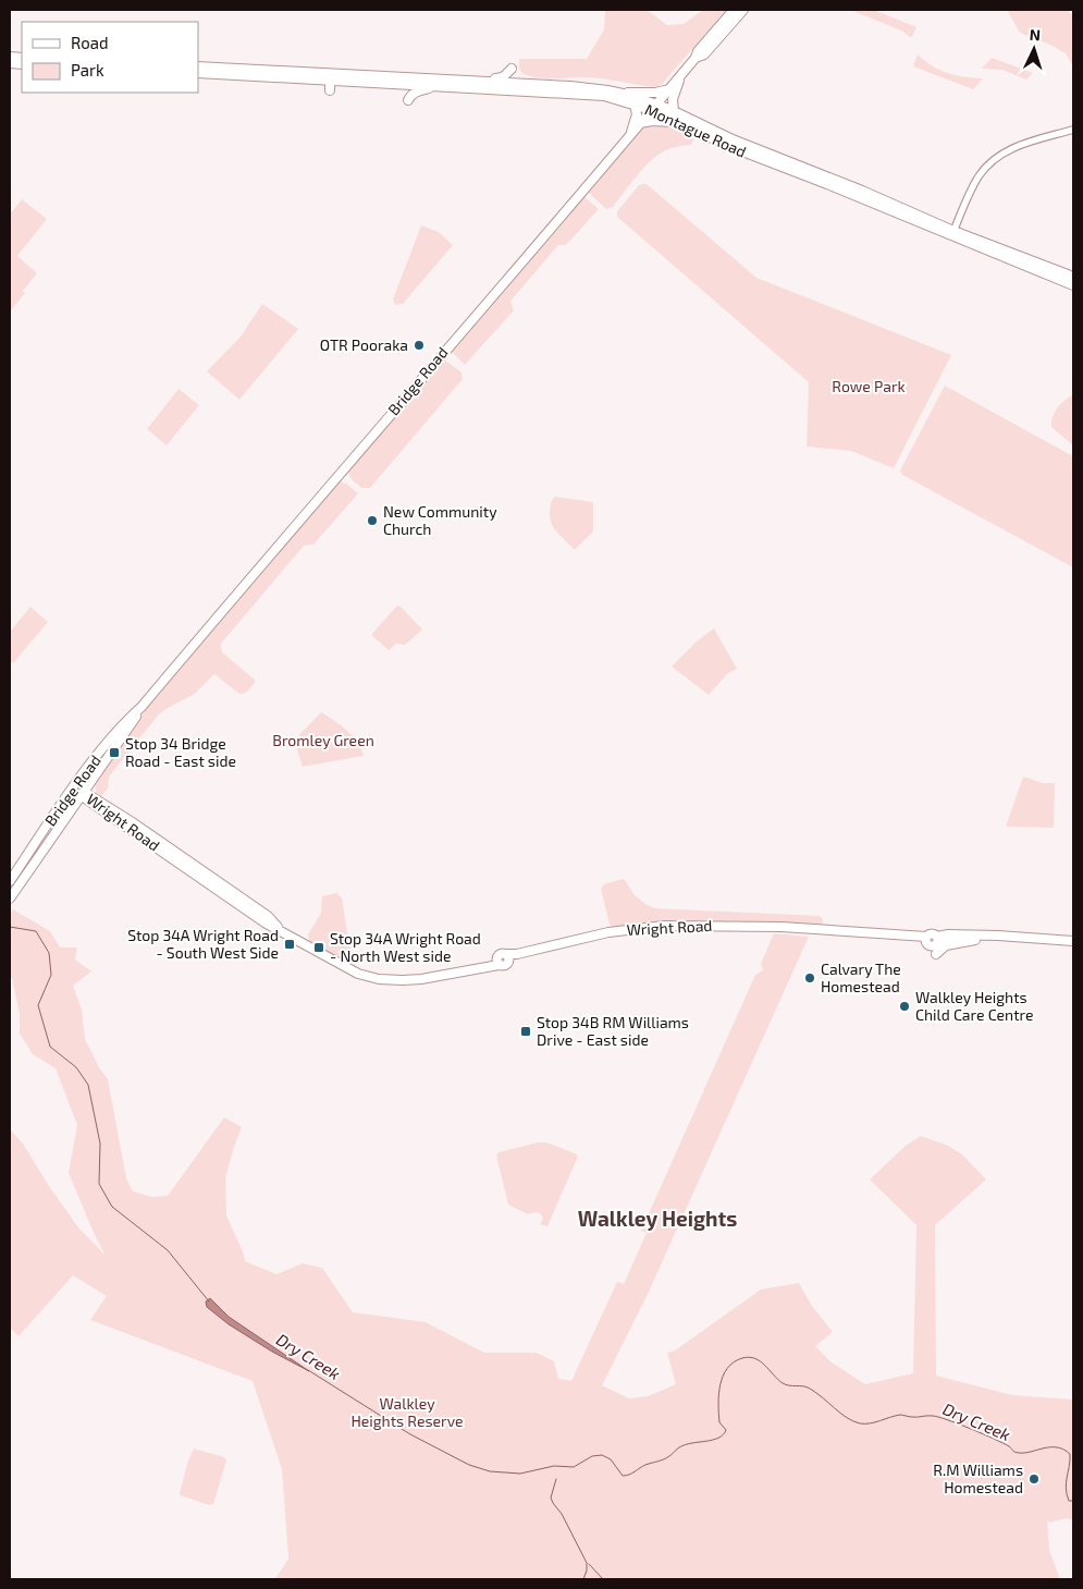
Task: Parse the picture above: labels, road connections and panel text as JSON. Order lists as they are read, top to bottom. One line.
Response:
{"streets":{"main road":["Montague Road","Bridge Road","Wright Road"]},"crossings":[["Montague Road","Bridge Road"],["Bridge Road","Wright Road"]],"districts":["Walkley Heights"],"water":["Dry Creek"],"parks":["Rowe Park","Bromley Green","Walkley Heights Reserve"],"places":{"other":["OTR Pooraka","New Community Church","Calvary The Homestead","Walkley Heights Child Care Centre","R.M Williams Homestead"],"transit":["Stop 34 Bridge Road - East side","Stop 34A Wright Road - South West Side","Stop 34A Wright Road - North West side","Stop 34B RM Williams Drive - East side"]},"legend":["Road","Park"],"north":"top"}
